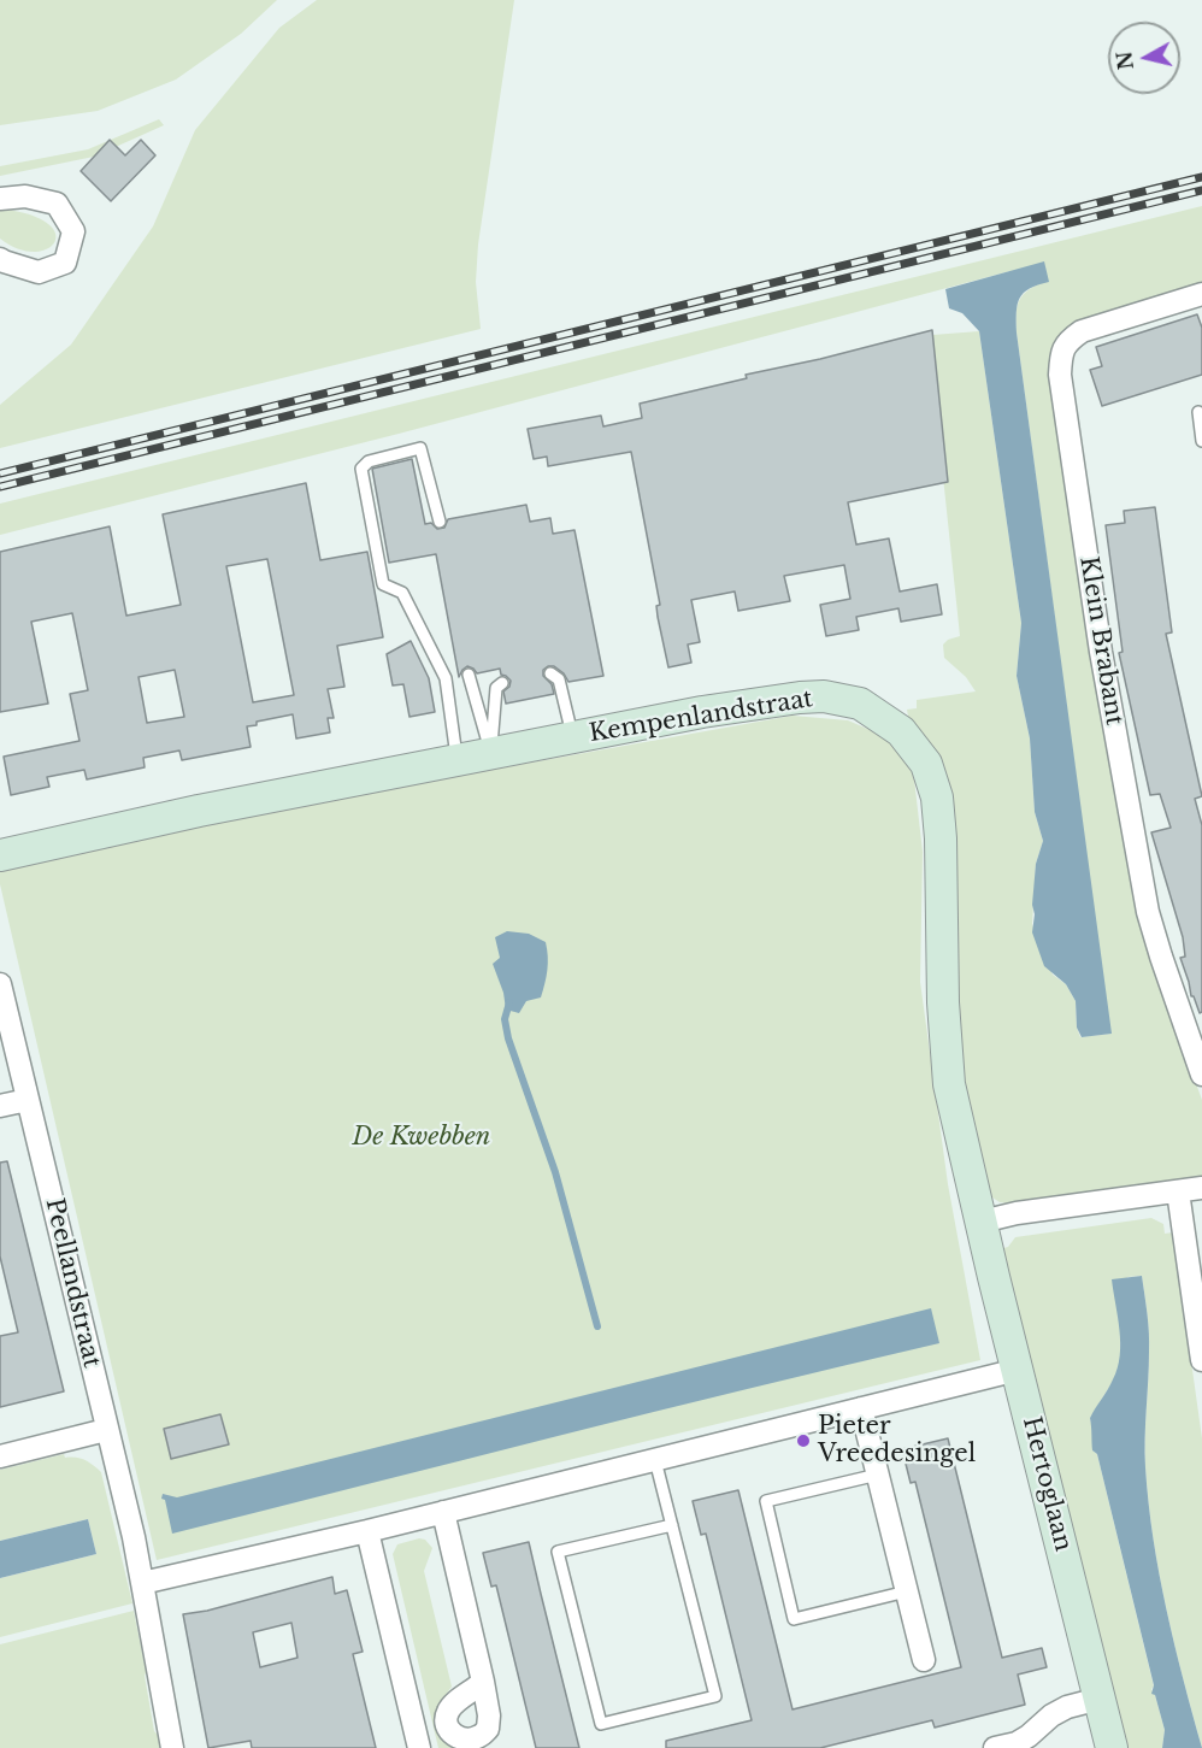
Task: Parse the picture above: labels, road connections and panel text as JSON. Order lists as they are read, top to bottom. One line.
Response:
{"streets":{"street":["Klein Brabant","Kempenlandstraat","Peellandstraat","Hertoglaan"]},"crossings":[["Kempenlandstraat","Hertoglaan"]],"parks":["De Kwebben"],"places":["Pieter Vreedesingel"],"north":"left"}
